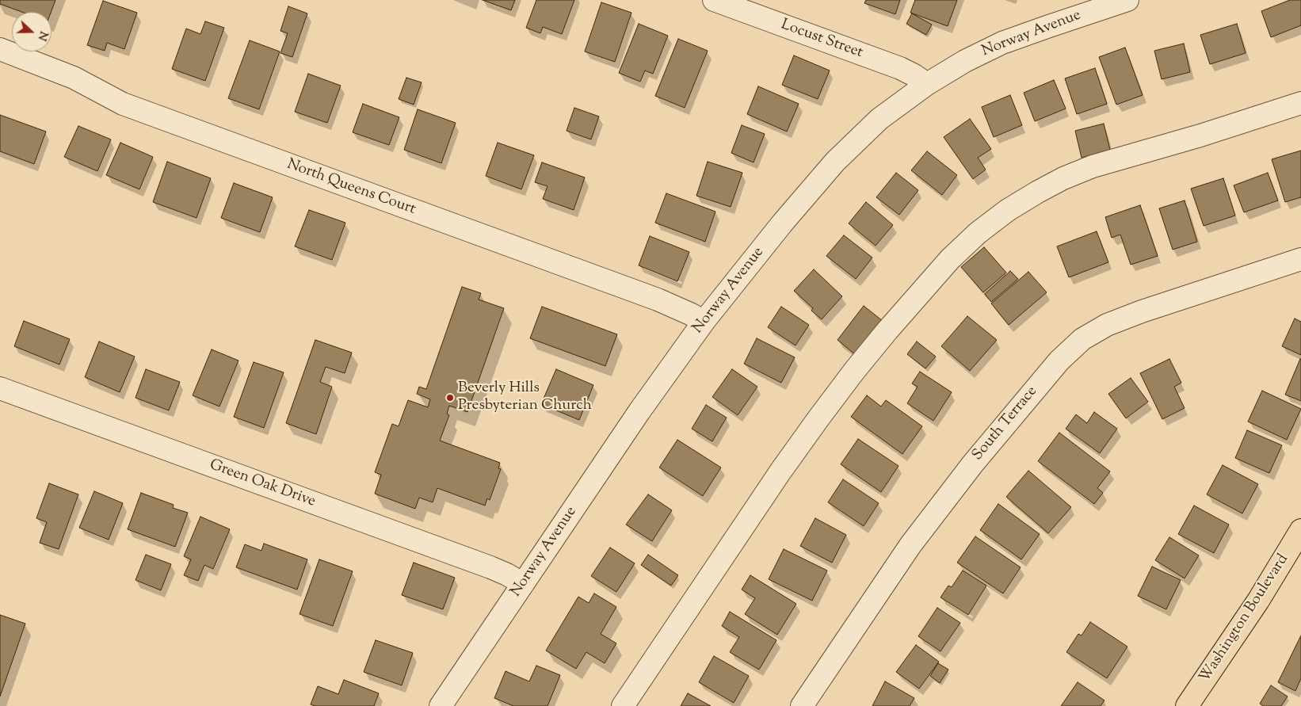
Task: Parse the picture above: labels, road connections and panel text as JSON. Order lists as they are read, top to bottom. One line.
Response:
{"streets":{"main road":["Washington Boulevard"],"street":["Norway Avenue","Locust Street","North Queens Court","South Terrace","Green Oak Drive"]},"crossings":[["Norway Avenue","Locust Street"],["Norway Avenue","North Queens Court"],["Norway Avenue","Green Oak Drive"]],"places":["Beverly Hills Presbyterian Church"],"north":"right"}
